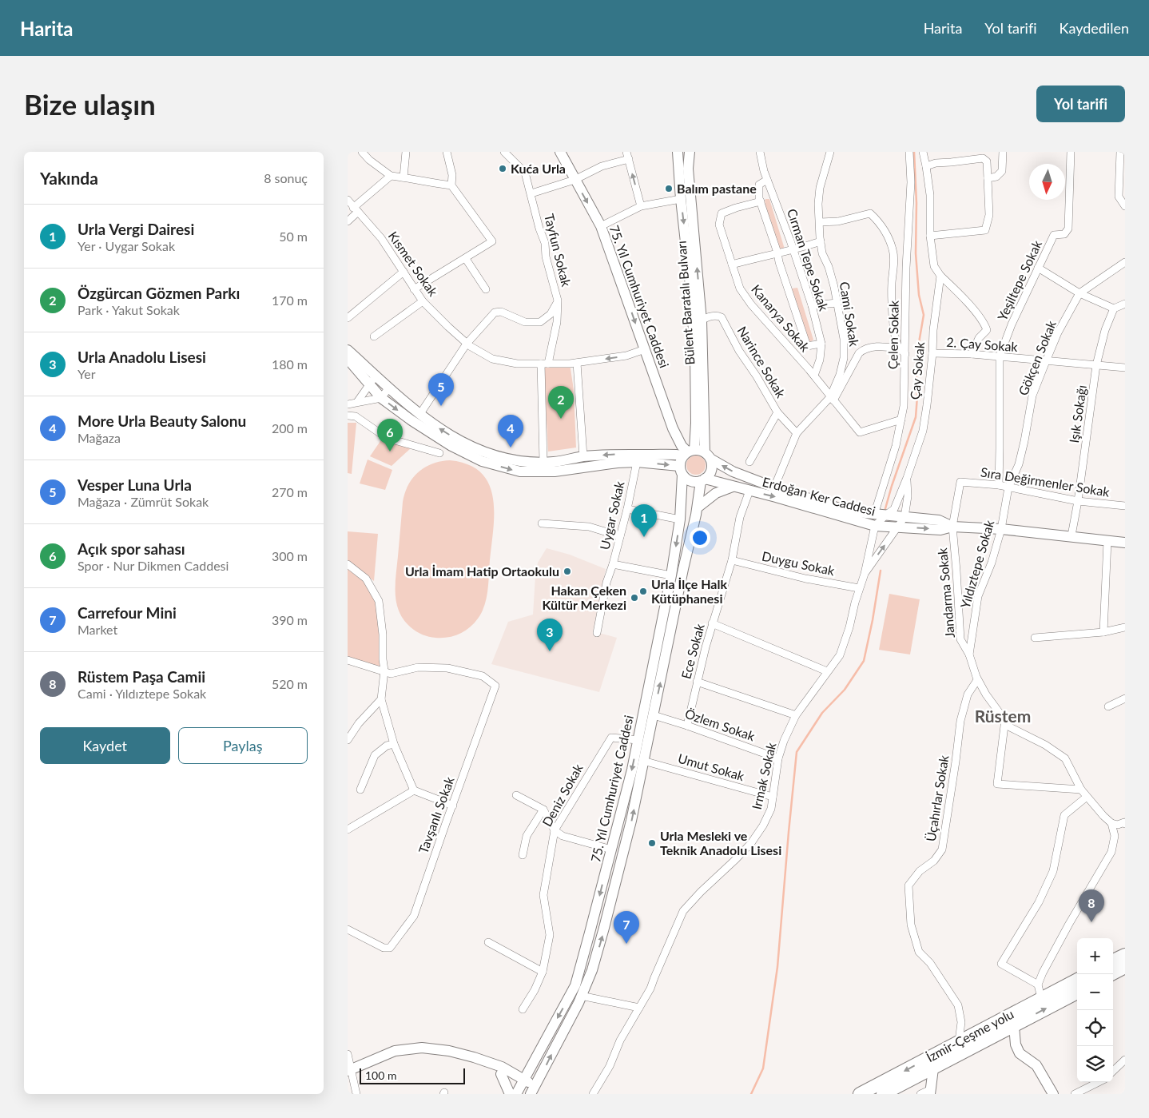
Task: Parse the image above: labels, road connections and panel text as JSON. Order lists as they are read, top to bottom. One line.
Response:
{"streets":{"highway":["İzmir-Çeşme yolu"],"street":["Tayfun Sokak","Cırman Tepe Sokak","Kısmet Sokak","Yeşiltepe Sokak","75. Yıl Cumhuriyet Caddesi","Bülent Baratalı Bulvarı","Cami Sokak","Kanarya Sokak","Çelen Sokak","2. Çay Sokak","Gökçen Sokak","Narince Sokak","Çay Sokak","Işık Sokağı","Sıra Değirmenler Sokak","Erdoğan Ker Caddesi","Uygar Sokak","Duygu Sokak","Yıldıztepe Sokak","Jandarma Sokak","Ece Sokak","Özlem Sokak","Umut Sokak","Irmak Sokak","Deniz Sokak","Üçahırlar Sokak","Tavşanlı Sokak"]},"crossings":[["Tayfun Sokak","Kısmet Sokak"],["Cırman Tepe Sokak","Kanarya Sokak"],["Kısmet Sokak","75. Yıl Cumhuriyet Caddesi"],["Yeşiltepe Sokak","2. Çay Sokak"],["75. Yıl Cumhuriyet Caddesi","Bülent Baratalı Bulvarı"],["75. Yıl Cumhuriyet Caddesi","Erdoğan Ker Caddesi"],["75. Yıl Cumhuriyet Caddesi","Uygar Sokak"],["75. Yıl Cumhuriyet Caddesi","Özlem Sokak"],["75. Yıl Cumhuriyet Caddesi","Umut Sokak"],["75. Yıl Cumhuriyet Caddesi","Deniz Sokak"],["Bülent Baratalı Bulvarı","Narince Sokak"],["Bülent Baratalı Bulvarı","Erdoğan Ker Caddesi"],["Cami Sokak","Kanarya Sokak"],["Cami Sokak","Narince Sokak"],["Cami Sokak","Erdoğan Ker Caddesi"],["Kanarya Sokak","Çelen Sokak"],["Çelen Sokak","Erdoğan Ker Caddesi"],["2. Çay Sokak","Gökçen Sokak"],["2. Çay Sokak","Çay Sokak"],["2. Çay Sokak","Işık Sokağı"],["Gökçen Sokak","Sıra Değirmenler Sokak"],["Gökçen Sokak","Yıldıztepe Sokak"],["Çay Sokak","Erdoğan Ker Caddesi"],["Işık Sokağı","Sıra Değirmenler Sokak"],["Işık Sokağı","Erdoğan Ker Caddesi"],["Sıra Değirmenler Sokak","Yıldıztepe Sokak"],["Sıra Değirmenler Sokak","Jandarma Sokak"],["Erdoğan Ker Caddesi","Yıldıztepe Sokak"],["Erdoğan Ker Caddesi","Jandarma Sokak"],["Erdoğan Ker Caddesi","Ece Sokak"],["Duygu Sokak","Ece Sokak"],["Duygu Sokak","Irmak Sokak"],["Yıldıztepe Sokak","Jandarma Sokak"],["Yıldıztepe Sokak","Üçahırlar Sokak"],["Ece Sokak","Özlem Sokak"],["Özlem Sokak","Irmak Sokak"],["Umut Sokak","Irmak Sokak"],["Üçahırlar Sokak","İzmir-Çeşme yolu"]],"districts":["Rüstem"],"places":["Kuća Urla","Balım pastane","Urla İmam Hatip Ortaokulu","Urla İlçe Halk Kütüphanesi","Hakan Çeken Kültür Merkezi","Urla Mesleki ve Teknik Anadolu Lisesi"],"scale_bar":"100 m","north":"bottom","page":{"header":"Harita","nav":["Harita","Yol tarifi","Kaydedilen"],"buttons":["Yol tarifi",["Kaydet","Paylaş"]],"title":"Bize ulaşın","heading":["Yakında","8 sonuç"],"list":[{"mark":"1","name":"Urla Vergi Dairesi","note":"Yer · Uygar Sokak","value":"50 m"},{"mark":"2","name":"Özgürcan Gözmen Parkı","note":"Park · Yakut Sokak","value":"170 m"},{"mark":"3","name":"Urla Anadolu Lisesi","note":"Yer","value":"180 m"},{"mark":"4","name":"More Urla Beauty Salonu","note":"Mağaza","value":"200 m"},{"mark":"5","name":"Vesper Luna Urla","note":"Mağaza · Zümrüt Sokak","value":"270 m"},{"mark":"6","name":"Açık spor sahası","note":"Spor · Nur Dikmen Caddesi","value":"300 m"},{"mark":"7","name":"Carrefour Mini","note":"Market","value":"390 m"},{"mark":"8","name":"Rüstem Paşa Camii","note":"Cami · Yıldıztepe Sokak","value":"520 m"}],"pins":["5","2","4","6","1","3","8","7"],"map_buttons":["+","−"],"scale":"100 m"}}
